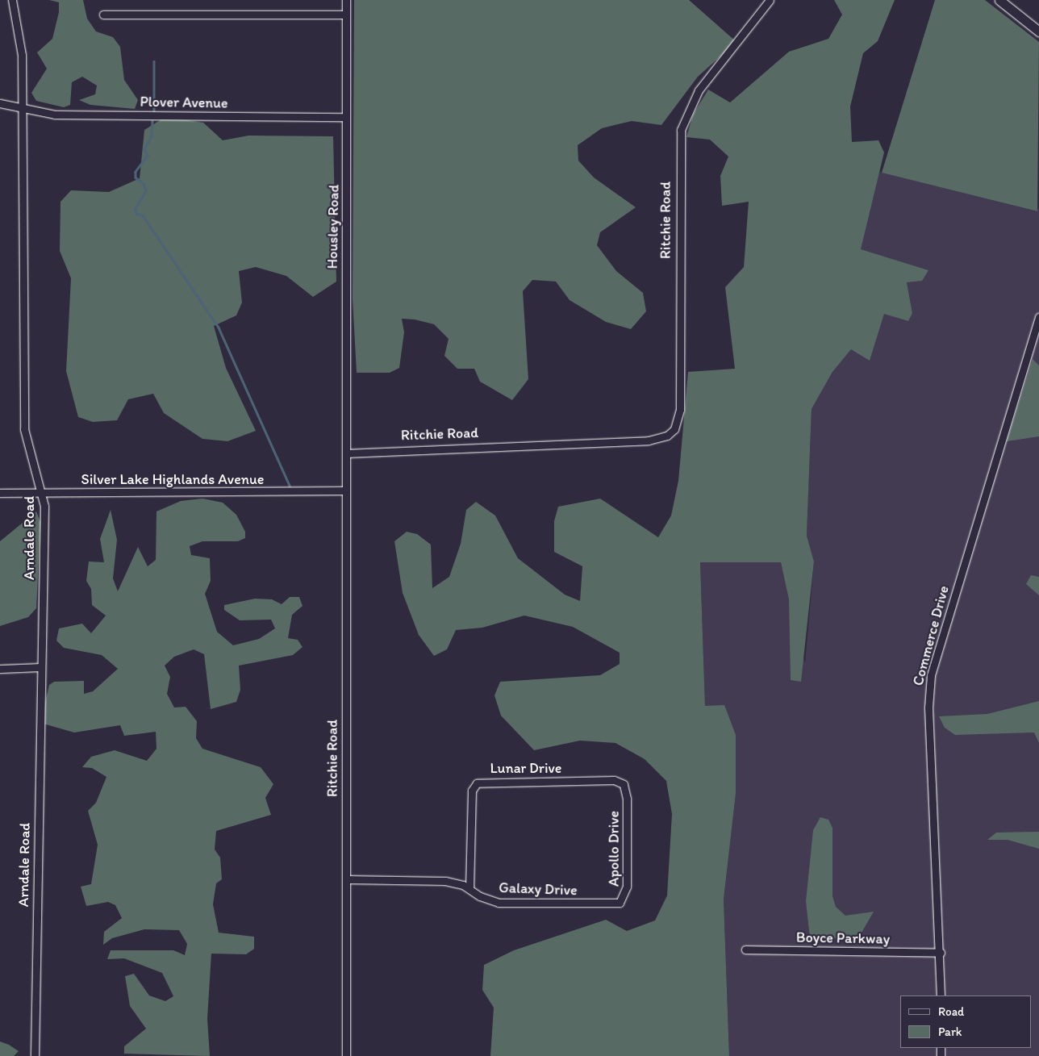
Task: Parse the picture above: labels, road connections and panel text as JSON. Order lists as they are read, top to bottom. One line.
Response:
{"streets":{"street":["Plover Avenue","Ritchie Road","Housley Road","Silver Lake Highlands Avenue","Arndale Road","Commerce Drive","Lunar Drive","Apollo Drive","Galaxy Drive","Boyce Parkway"]},"crossings":[["Plover Avenue","Housley Road"],["Plover Avenue","Arndale Road"],["Ritchie Road","Housley Road"],["Ritchie Road","Silver Lake Highlands Avenue"],["Ritchie Road","Galaxy Drive"],["Silver Lake Highlands Avenue","Arndale Road"],["Commerce Drive","Boyce Parkway"],["Lunar Drive","Apollo Drive"],["Lunar Drive","Galaxy Drive"],["Apollo Drive","Galaxy Drive"]],"legend":["Road","Park"]}
